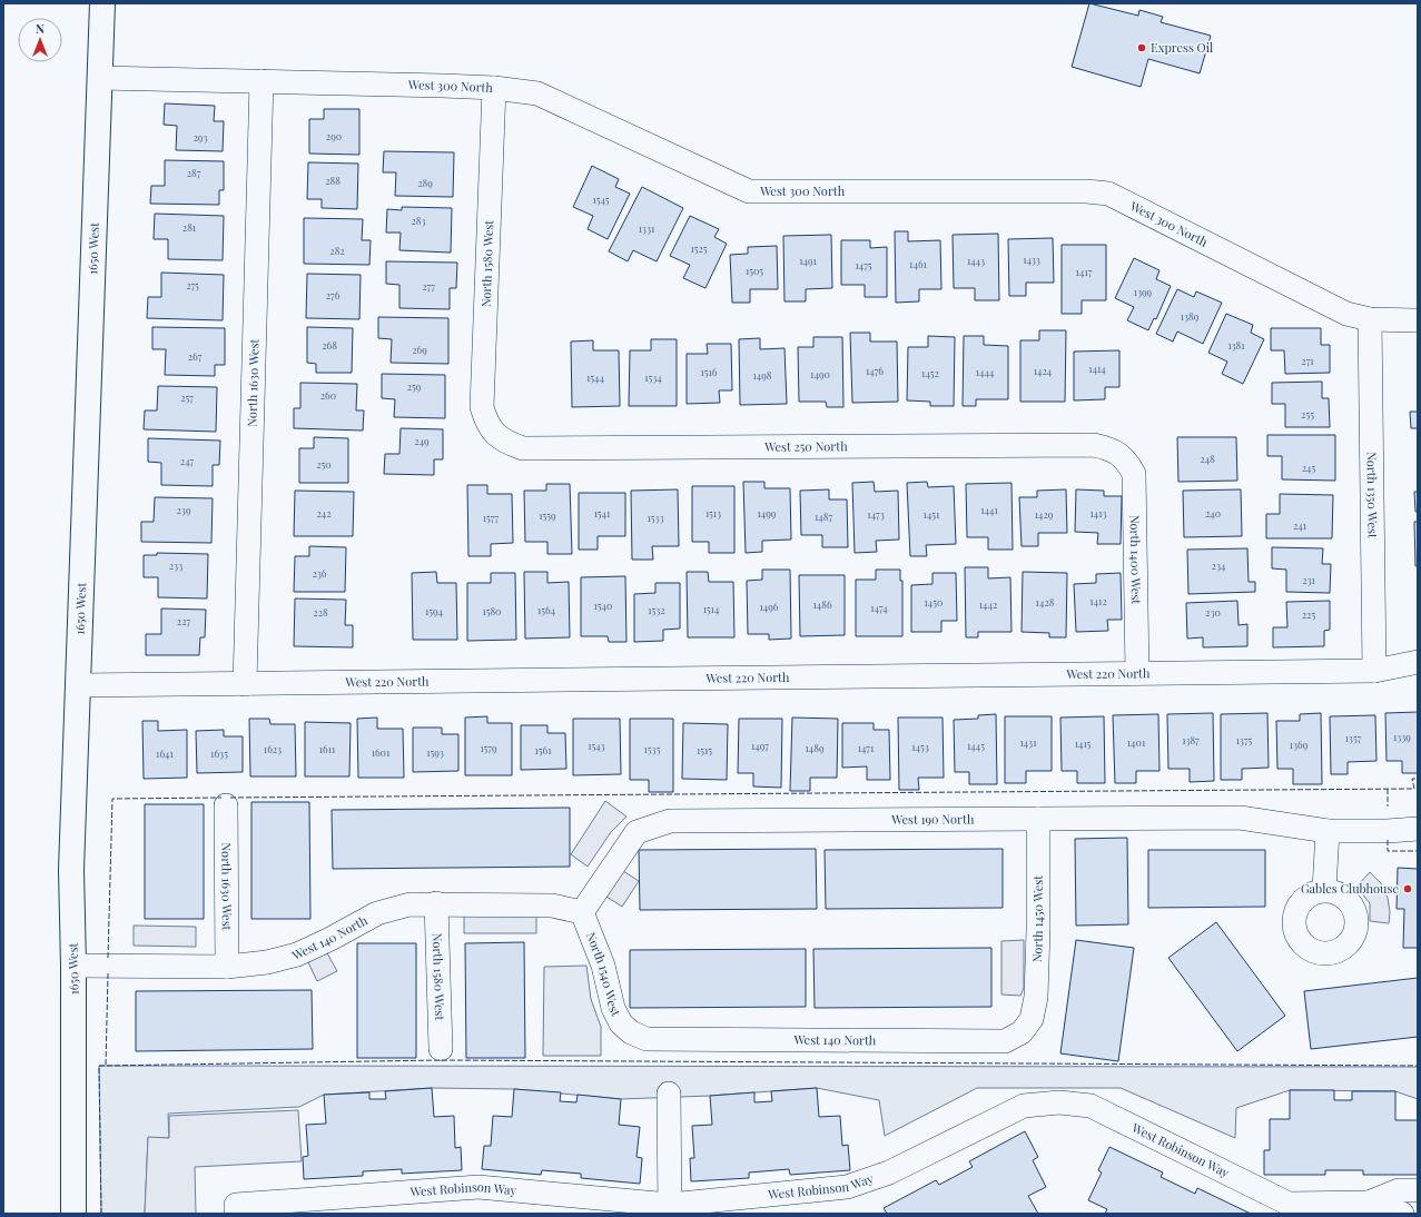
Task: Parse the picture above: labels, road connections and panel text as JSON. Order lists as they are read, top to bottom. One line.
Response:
{"streets":{"street":["West 300 North","1650 West","North 1580 West","North 1630 West","West 250 North","North 1350 West","North 1400 West","West 220 North","West 190 North","North 1450 West","West 140 North","North 1540 West","West Robinson Way"]},"crossings":[["West 300 North","1650 West"],["West 300 North","North 1580 West"],["West 300 North","North 1630 West"],["West 300 North","North 1350 West"],["1650 West","West 220 North"],["1650 West","West 140 North"],["North 1580 West","West 250 North"],["North 1580 West","West 140 North"],["North 1630 West","West 220 North"],["North 1630 West","West 140 North"],["West 250 North","North 1400 West"],["North 1350 West","West 220 North"],["North 1400 West","West 220 North"],["West 190 North","North 1450 West"],["West 190 North","West 140 North"],["West 190 North","North 1540 West"],["North 1450 West","West 140 North"],["West 140 North","North 1540 West"]],"places":["Express Oil","Gables Clubhouse"],"house_numbers":["290","293","287","288","289","1545","283","281","1331","1525","282","1433","1491","1443","1461","1475","1505","1417","275","277","1399","276","1389","268","1381","269","267","271","1414","1476","1424","1516","1444","1452","1490","1498","1544","1534","259","260","257","255","249","248","247","250","245","239","1441","242","1541","1513","1499","1413","240","1473","1451","1429","1559","1487","1577","1533","241","233","234","236","231","1412","1450","1428","1486","1442","1540","1496","1474","1514","1564","1532","1594","1580","228","230","225","227","1339","1357","1387","1375","1431","1401","1415","1369","1543","1497","1445","1453","1579","1489","1471","1623","1611","1535","1561","1515","1601","1593","1641","1635"],"north":"top"}
